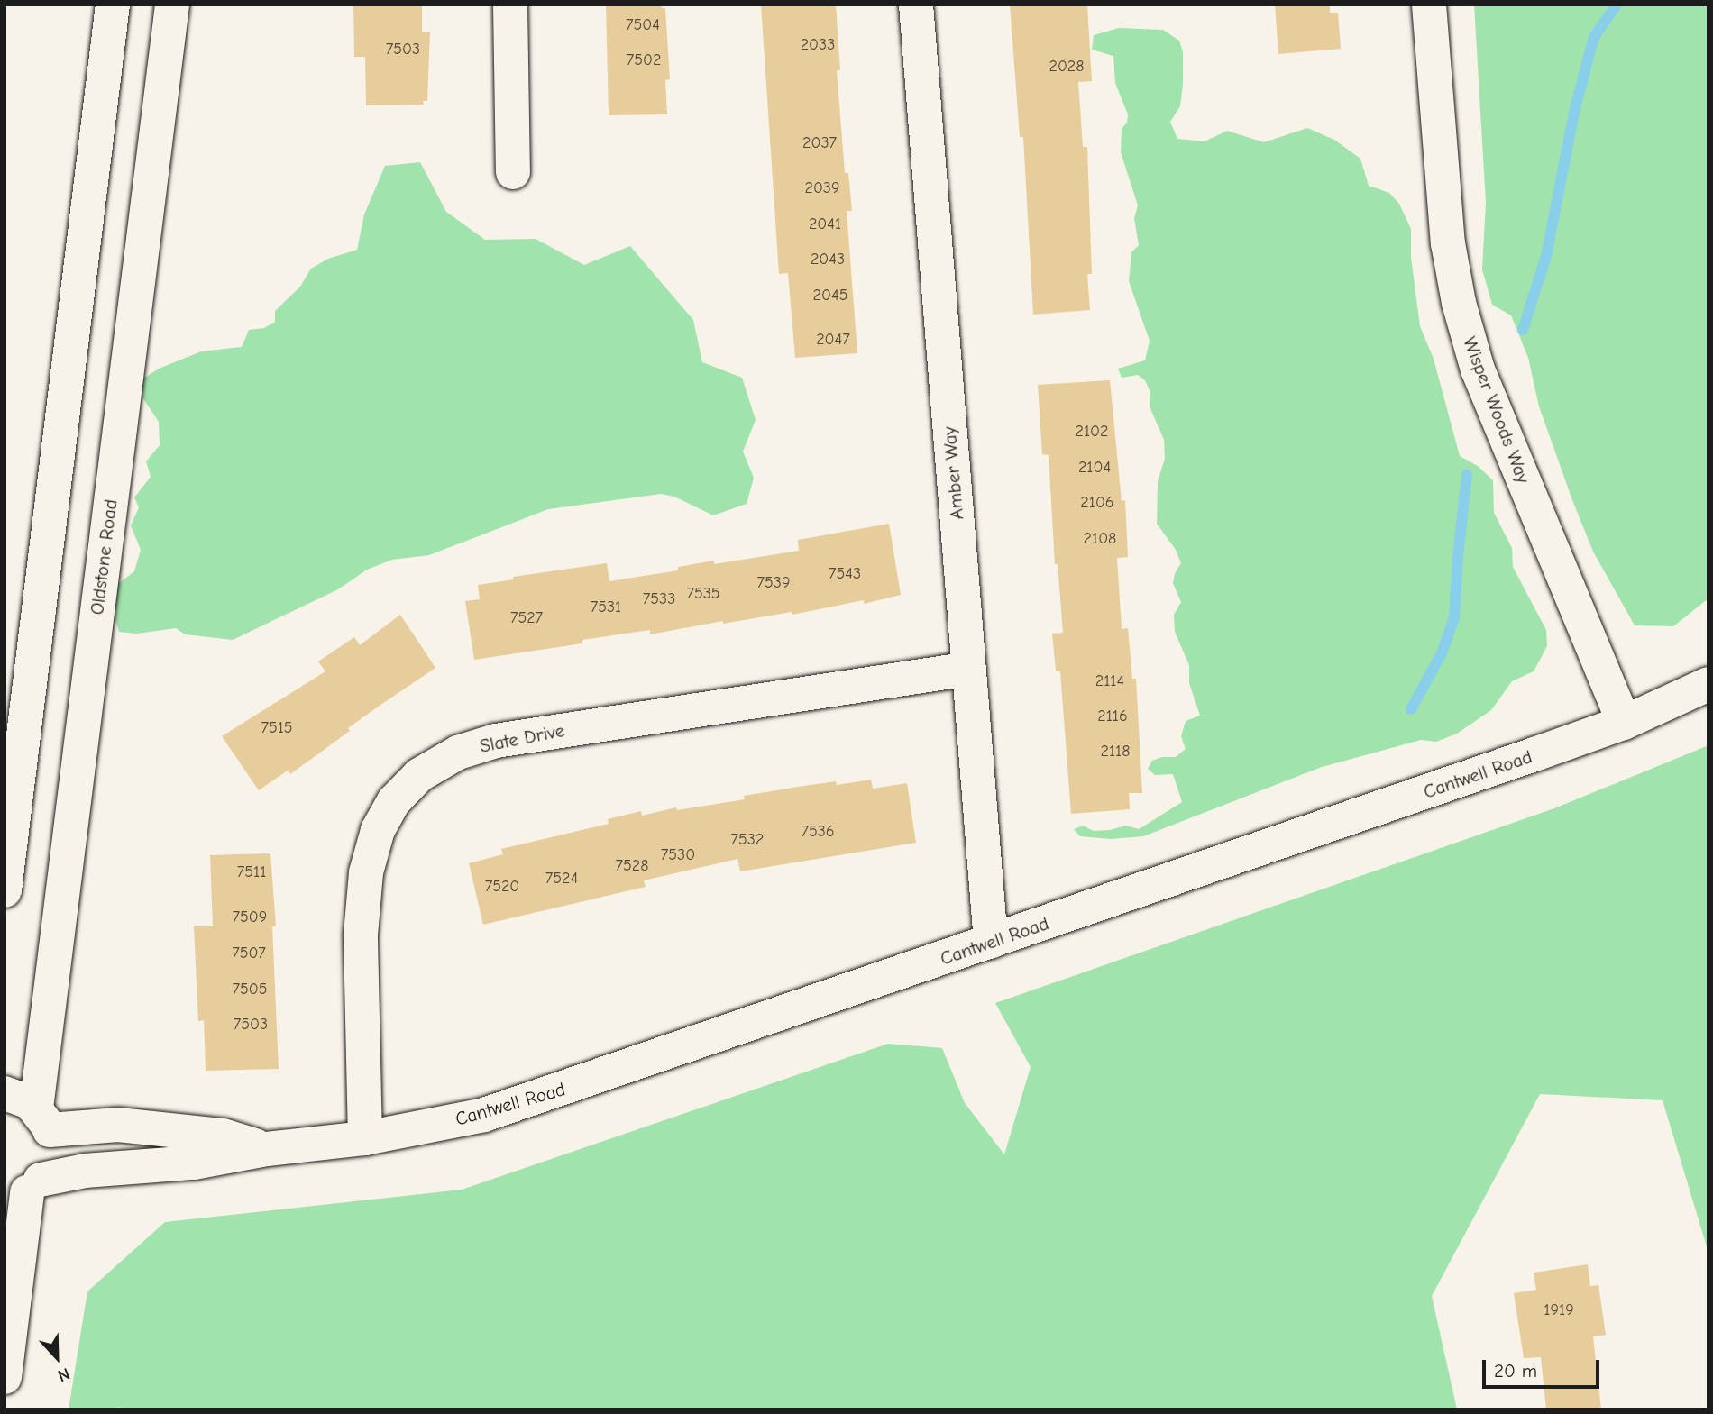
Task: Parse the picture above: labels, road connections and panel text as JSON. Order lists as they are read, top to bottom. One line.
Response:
{"streets":{"street":["Wisper Woods Way","Amber Way","Oldstone Road","Slate Drive","Cantwell Road"]},"crossings":[["Wisper Woods Way","Cantwell Road"],["Amber Way","Slate Drive"],["Amber Way","Cantwell Road"],["Oldstone Road","Cantwell Road"],["Slate Drive","Cantwell Road"]],"house_numbers":["7504","2033","7503","7502","2028","2037","2039","2041","2043","2045","2047","2102","2104","2106","2108","7543","7539","7535","7533","7531","7527","2114","2116","7515","2118","7536","7532","7530","7528","7511","7524","7520","7509","7507","7505","7503","1919"],"scale_bar":"20 m","north":"bottom"}
